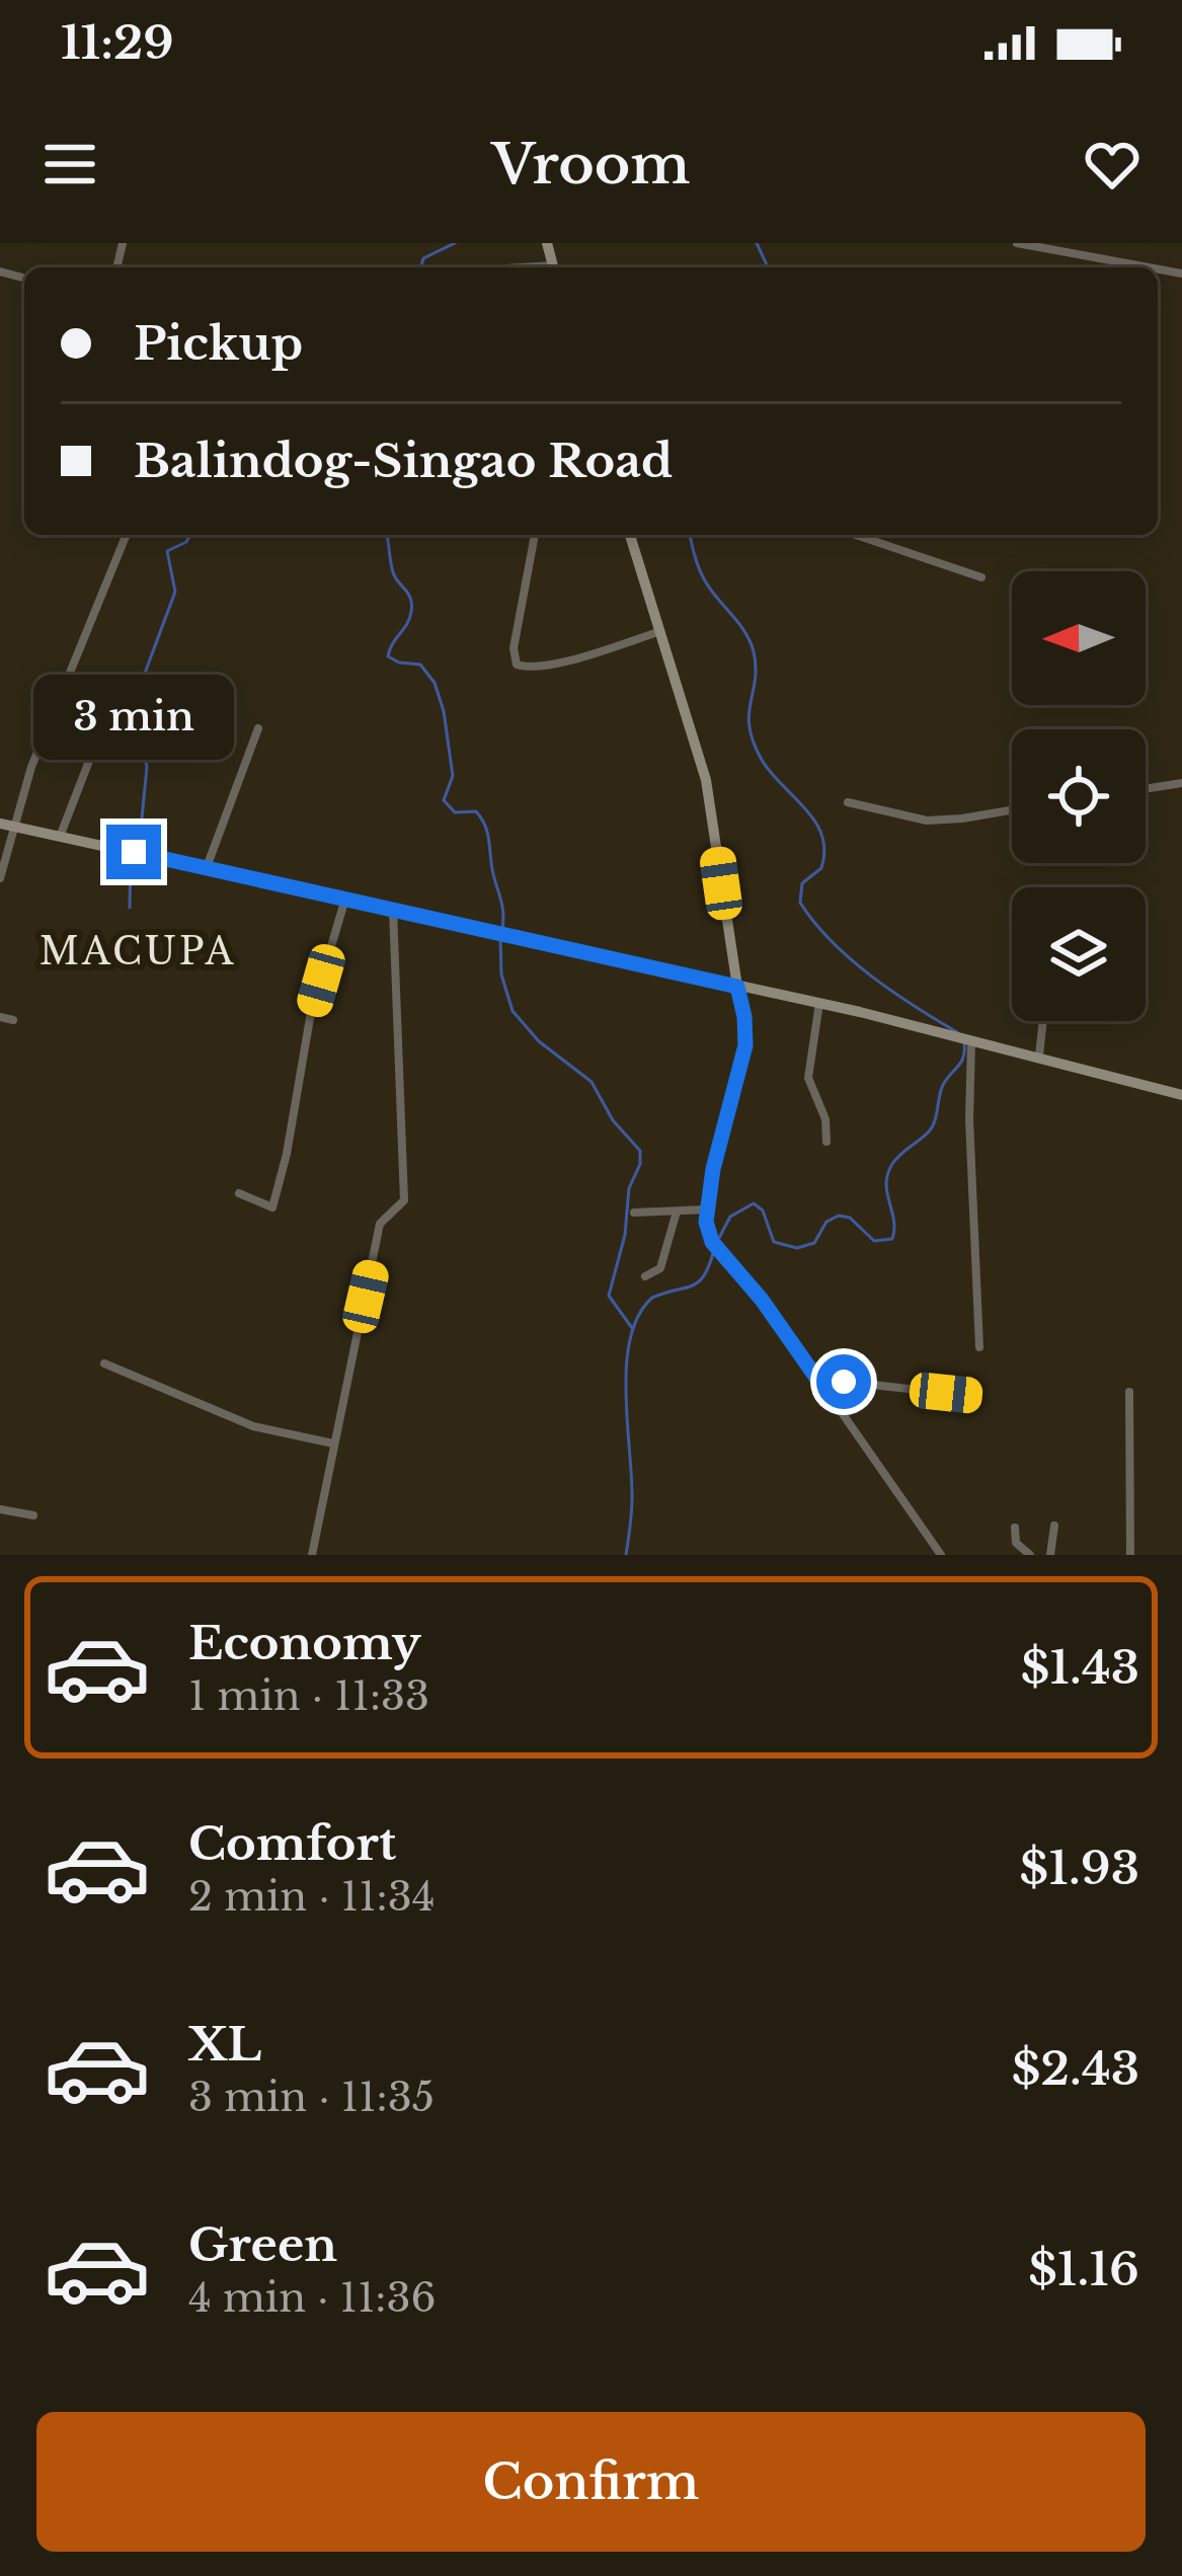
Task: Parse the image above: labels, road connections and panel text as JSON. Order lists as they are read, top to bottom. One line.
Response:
{"districts":["MACUPA"],"north":"left","page":{"status":"11:29","header":"Vroom","banner":["Pickup","Balindog-Singao Road"],"bubble":"3 min","list":[{"name":"Economy","note":"1 min · 11:33","value":"$1.43"},{"name":"Comfort","note":"2 min · 11:34","value":"$1.93"},{"name":"XL","note":"3 min · 11:35","value":"$2.43"},{"name":"Green","note":"4 min · 11:36","value":"$1.16"}],"buttons":"Confirm"}}
